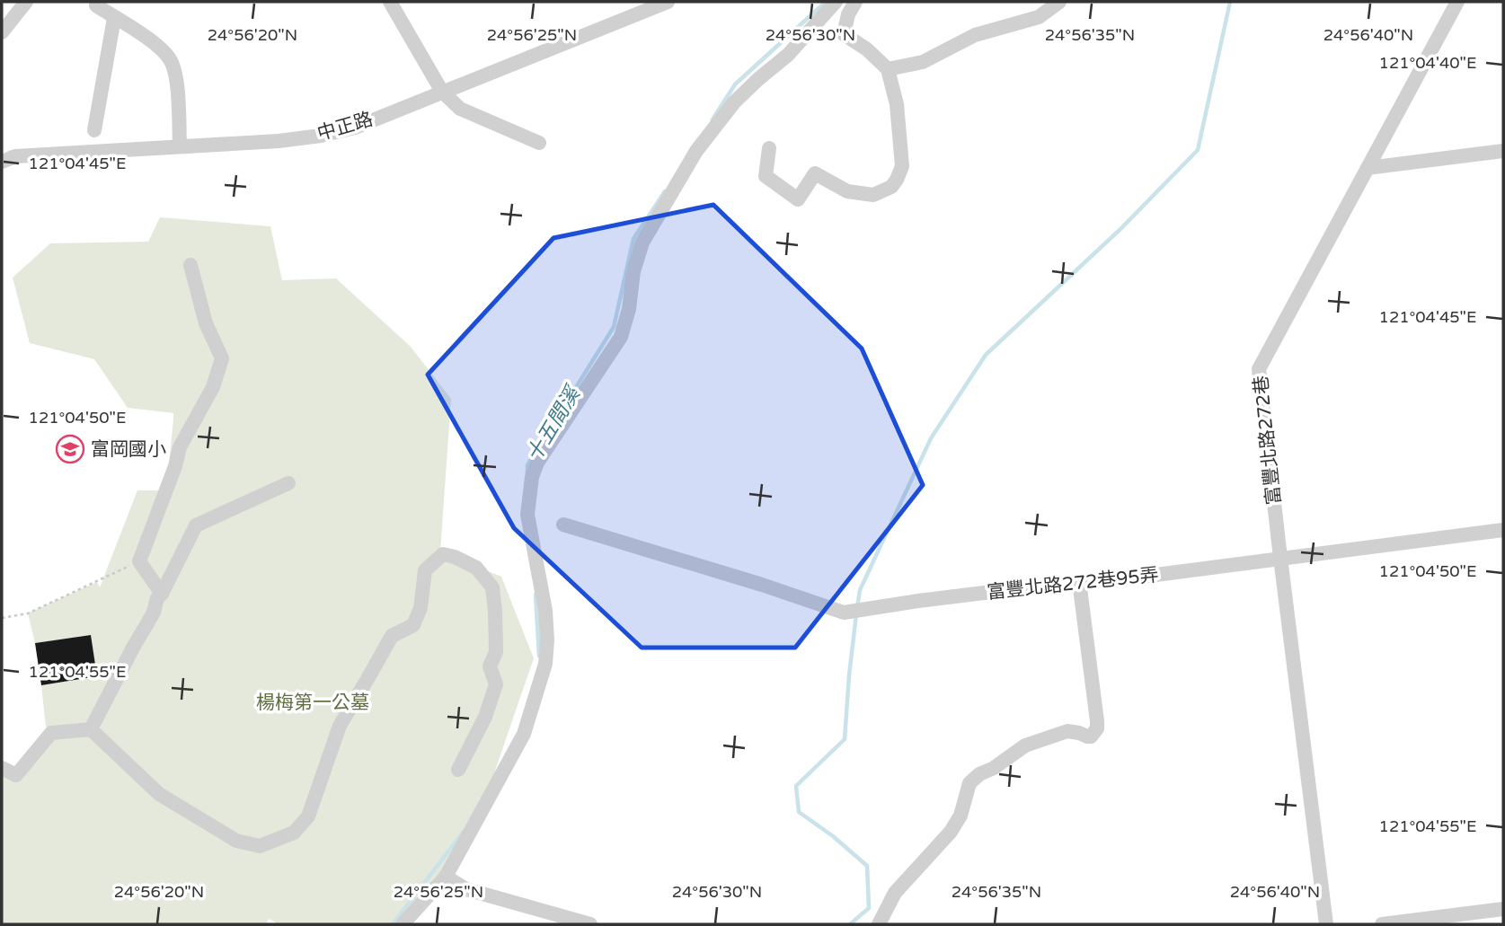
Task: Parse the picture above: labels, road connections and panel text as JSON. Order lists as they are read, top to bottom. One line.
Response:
{"streets":{"street":["中正路","富豐北路272巷","富豐北路272巷95弄"]},"crossings":[["富豐北路272巷","富豐北路272巷95弄"]],"water":["十五間溪"],"parks":["楊梅第一公墓"],"places":{"school or university":["富岡國小"]},"coordinates":["24°56'20\"N","24°56'25\"N","24°56'30\"N","24°56'35\"N","24°56'40\"N","121°04'40\"E","121°04'45\"E","121°04'50\"E","121°04'55\"E"]}
